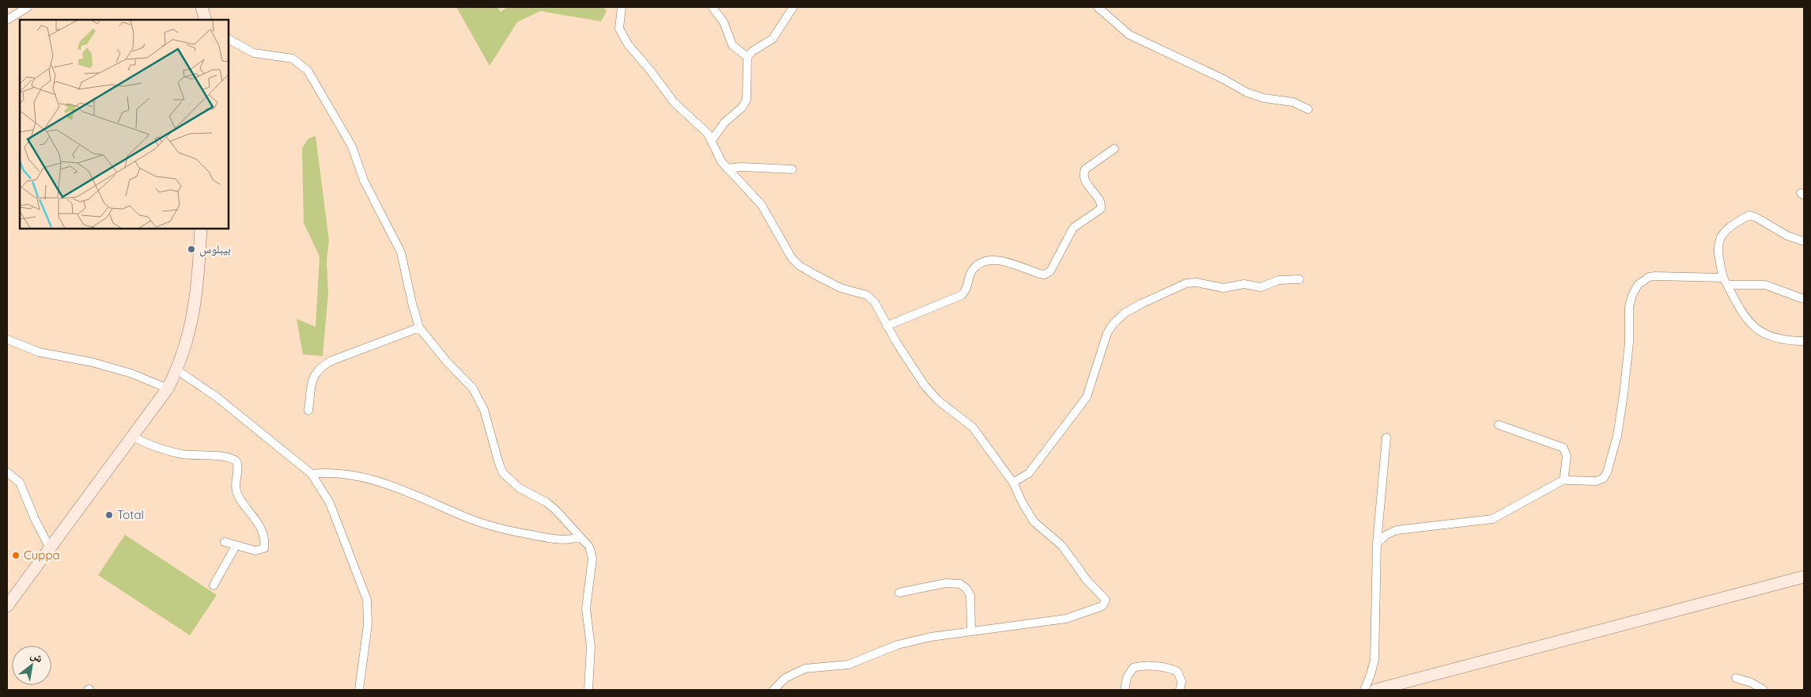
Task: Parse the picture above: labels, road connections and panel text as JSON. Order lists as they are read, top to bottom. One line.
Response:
{"places":["بيبلوس","Total","Cuppa"],"north":"top right"}
